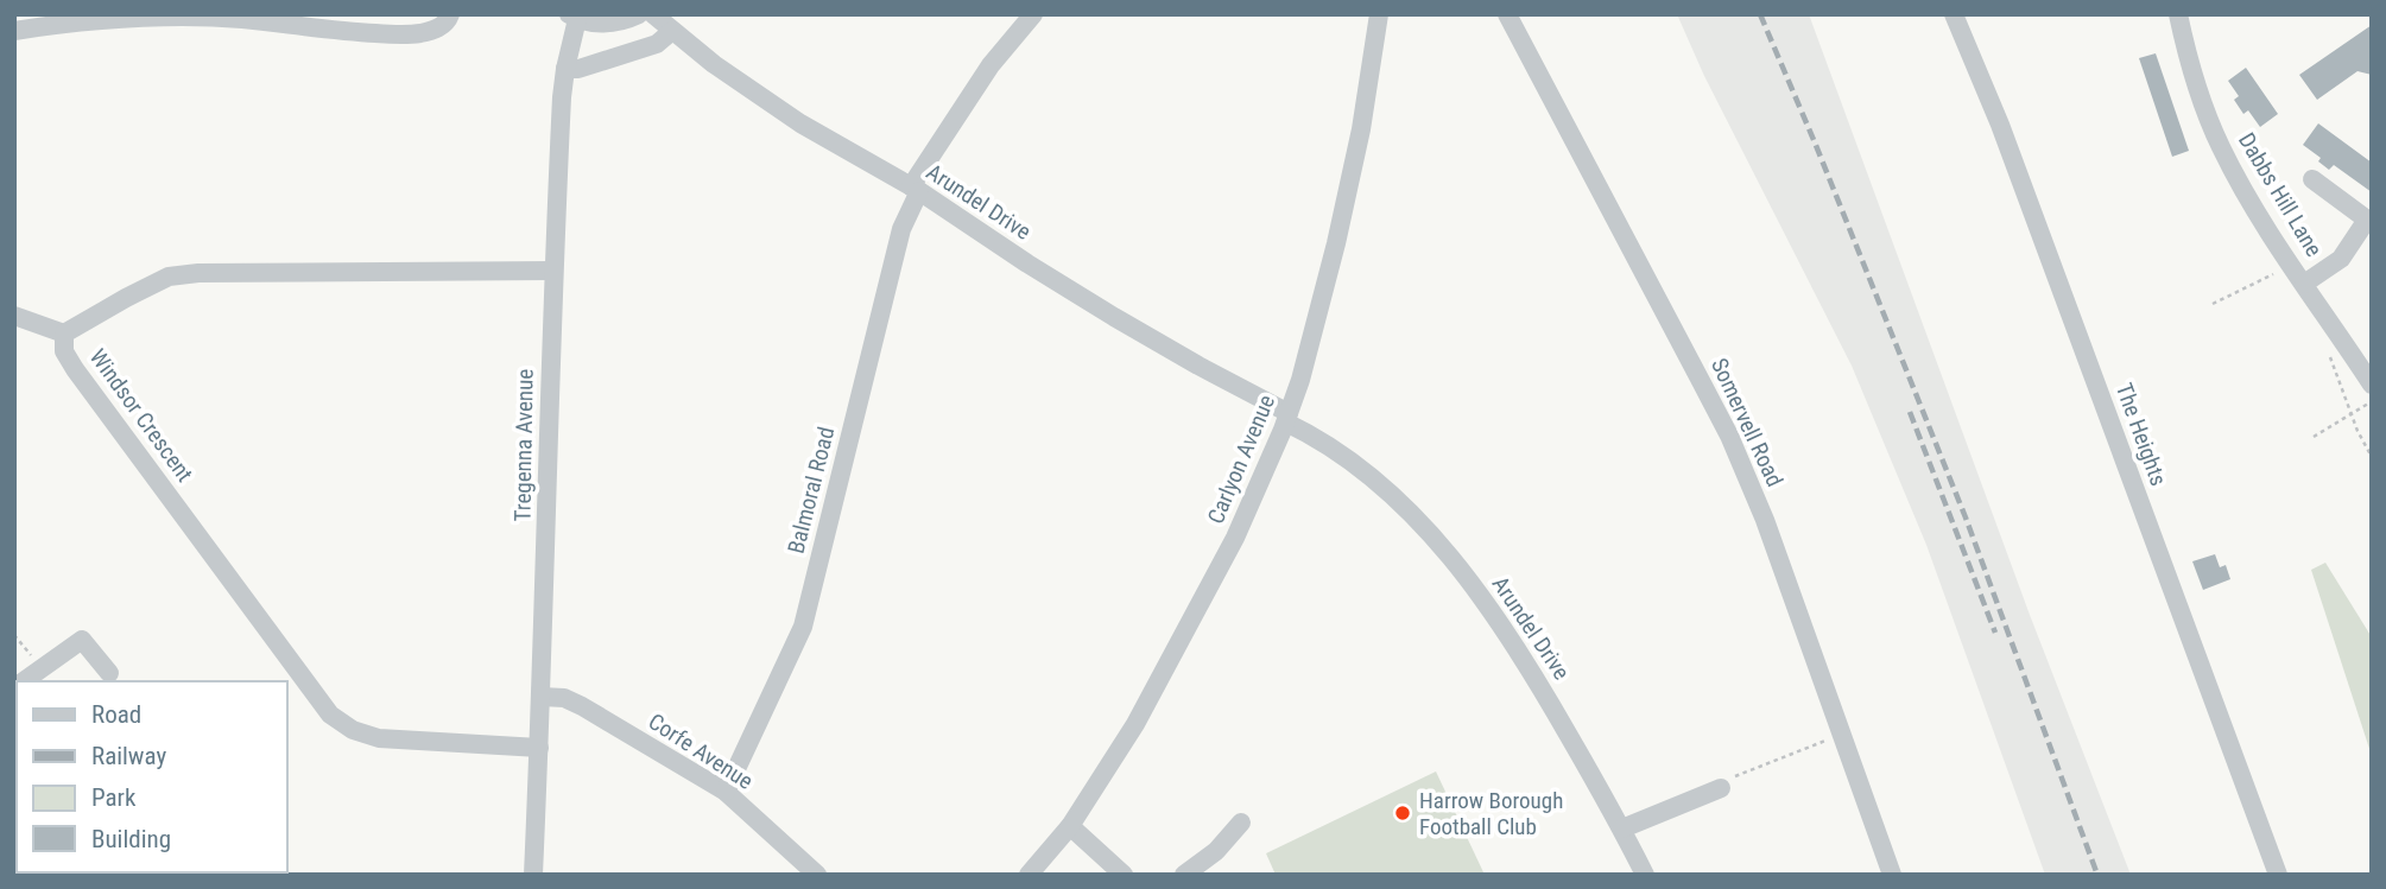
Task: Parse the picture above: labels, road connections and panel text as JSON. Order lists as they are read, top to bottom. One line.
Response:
{"streets":{"street":["Dabbs Hill Lane","Arundel Drive","Windsor Crescent","Somervell Road","The Heights","Tregenna Avenue","Carlyon Avenue","Balmoral Road","Corfe Avenue"]},"crossings":[["Arundel Drive","Carlyon Avenue"],["Arundel Drive","Balmoral Road"],["Windsor Crescent","Tregenna Avenue"],["Tregenna Avenue","Corfe Avenue"],["Balmoral Road","Corfe Avenue"]],"places":["Harrow Borough Football Club"],"legend":["Road","Railway","Park","Building"]}
